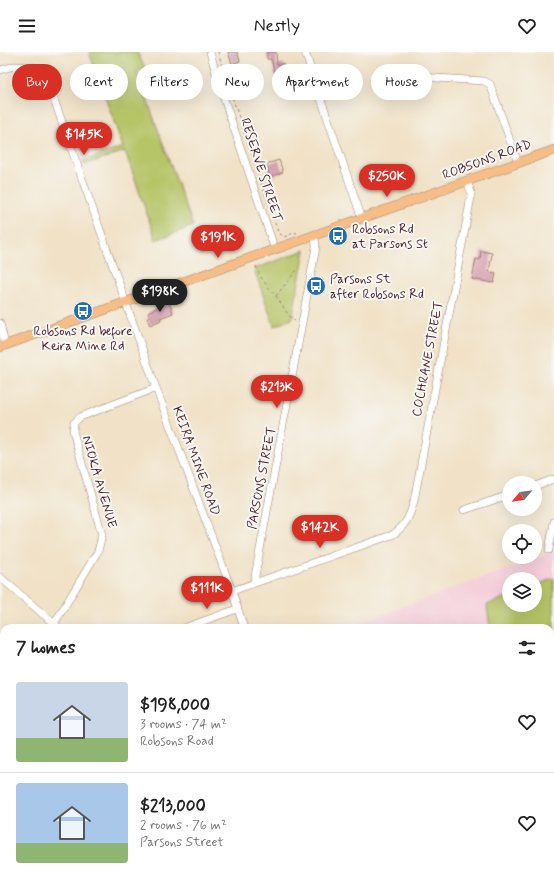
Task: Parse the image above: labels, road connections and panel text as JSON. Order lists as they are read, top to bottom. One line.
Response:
{"streets":{"main road":["ROBSONS ROAD"],"street":["RESERVE STREET","COCHRANE STREET","KEIRA MINE ROAD","PARSONS STREET","NIOKA AVENUE"]},"crossings":[["ROBSONS ROAD","RESERVE STREET"],["ROBSONS ROAD","COCHRANE STREET"],["ROBSONS ROAD","KEIRA MINE ROAD"],["ROBSONS ROAD","PARSONS STREET"],["COCHRANE STREET","PARSONS STREET"],["KEIRA MINE ROAD","NIOKA AVENUE"]],"places":{"bus stop":["Robsons Rd at Parsons St","Parsons St after Robsons Rd","Robsons Rd before Keira Mine Rd"]},"north":"bottom left","page":{"header":"Nestly","chip":["Buy","Rent","Filters","New","Apartment","House"],"price":["$145K","$250K","$191K","$198K","$213K","$142K","$111K"],"heading":"7 homes","list":[{"name":"$198,000","note":"3 rooms · 74 m² · Robsons Road"},{"name":"$213,000","note":"2 rooms · 76 m² · Parsons Street"}]}}
